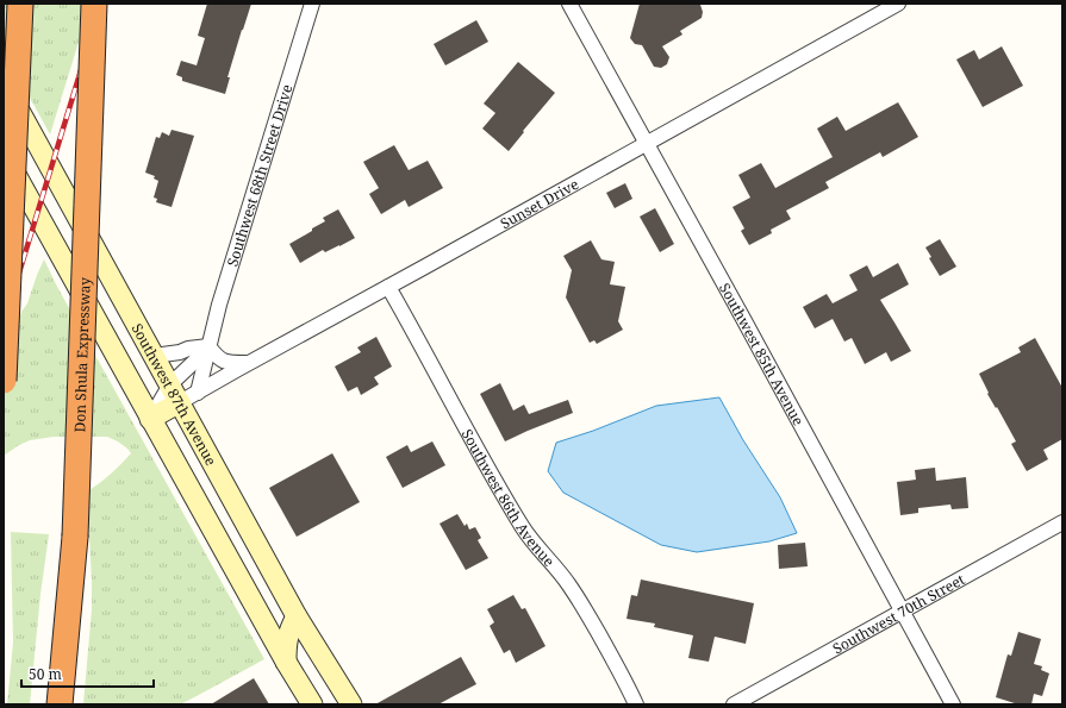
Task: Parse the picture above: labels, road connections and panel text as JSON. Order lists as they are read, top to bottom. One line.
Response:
{"streets":{"highway":["Don Shula Expressway"],"main road":["Southwest 87th Avenue"],"street":["Southwest 68th Street Drive","Sunset Drive","Southwest 85th Avenue","Southwest 86th Avenue","Southwest 70th Street"]},"crossings":[["Southwest 68th Street Drive","Sunset Drive"],["Southwest 68th Street Drive","Southwest 87th Avenue"],["Sunset Drive","Southwest 85th Avenue"],["Sunset Drive","Southwest 87th Avenue"],["Sunset Drive","Southwest 86th Avenue"],["Southwest 85th Avenue","Southwest 70th Street"]],"scale_bar":"50 m"}
